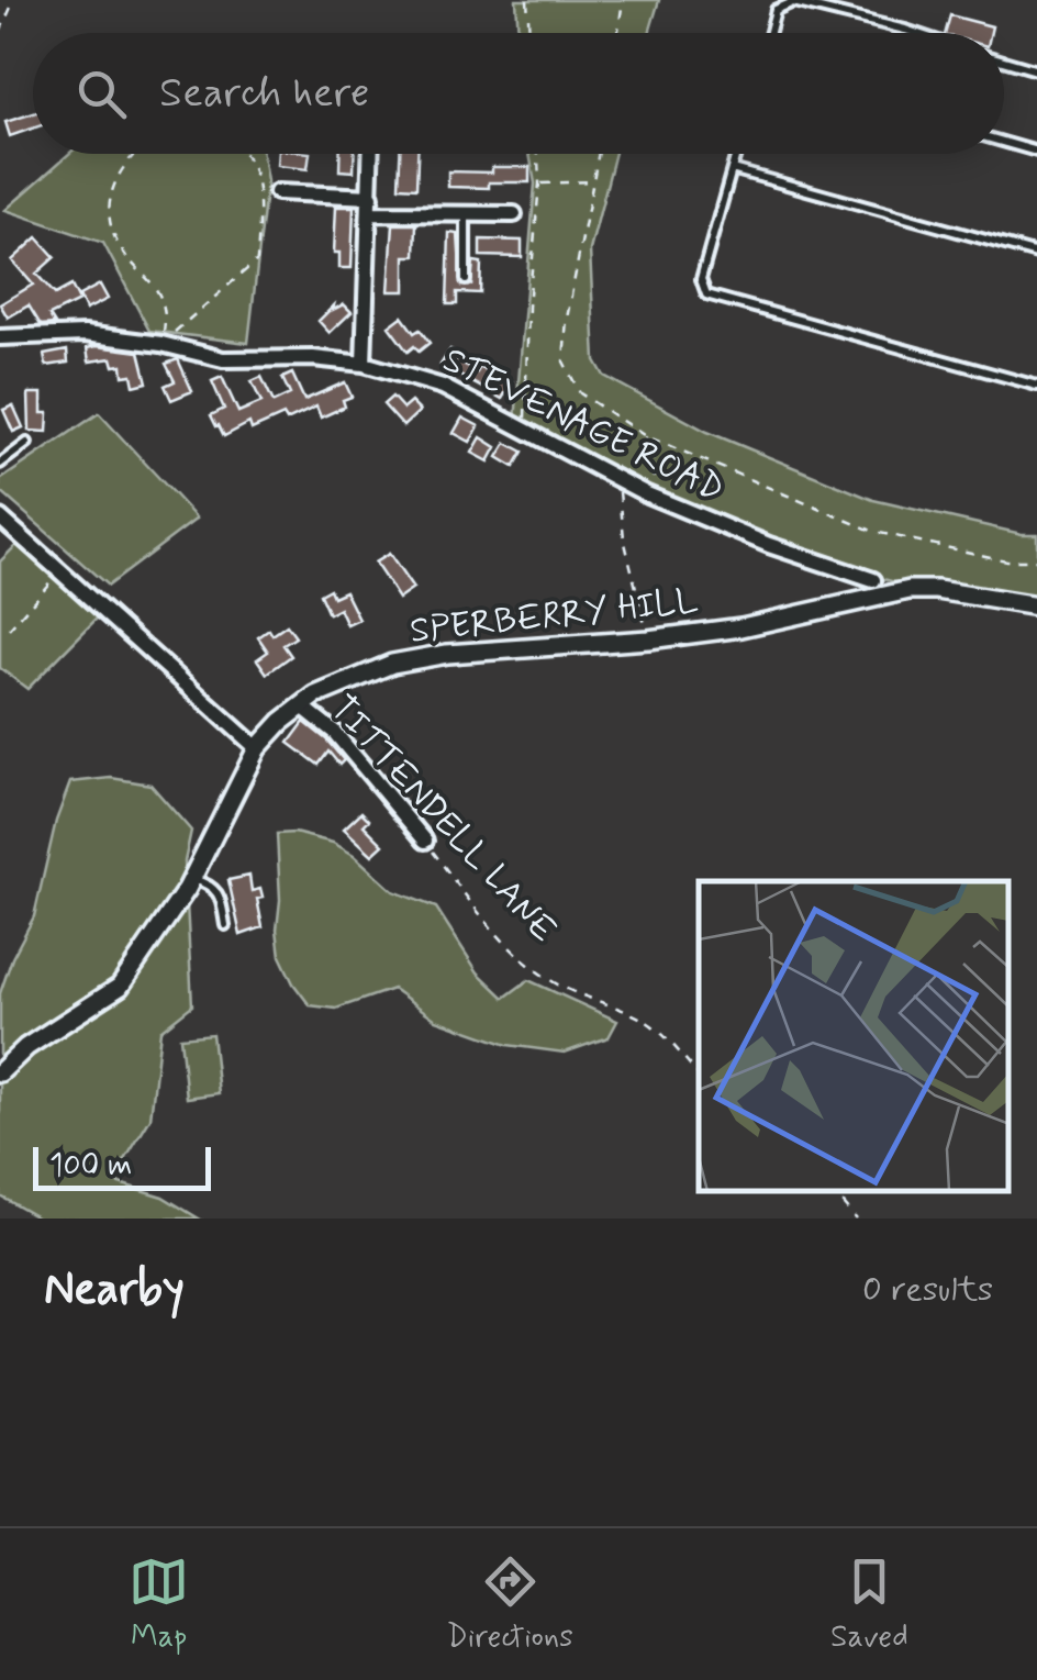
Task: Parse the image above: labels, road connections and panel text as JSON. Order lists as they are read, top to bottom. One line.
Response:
{"streets":{"street":["STEVENAGE ROAD","SPERBERRY HILL","TITTENDELL LANE"]},"crossings":[["SPERBERRY HILL","TITTENDELL LANE"]],"scale_bar":"100 m","page":{"search":"Search here","scale":"100 m","heading":["Nearby","0 results"],"nav":["Map","Directions","Saved"]}}
